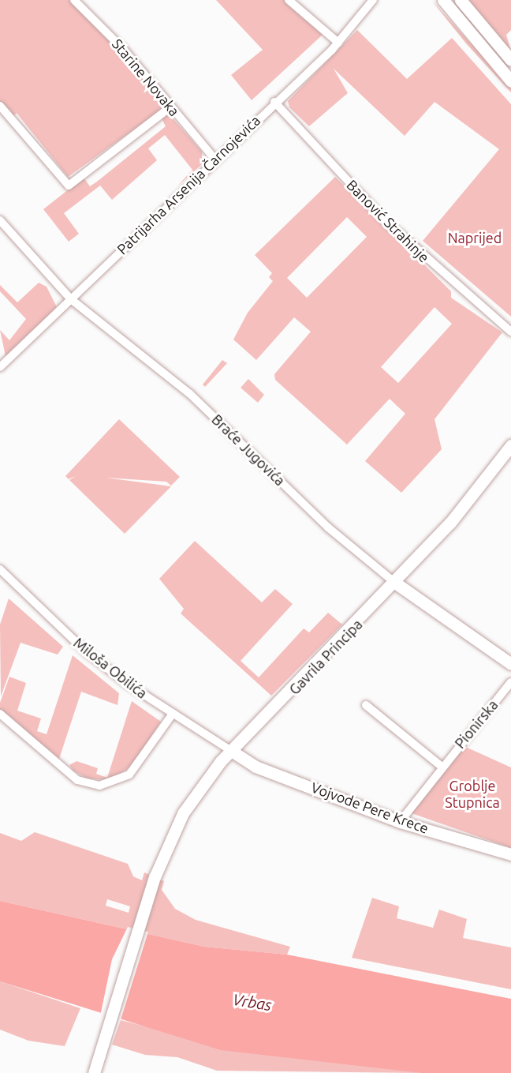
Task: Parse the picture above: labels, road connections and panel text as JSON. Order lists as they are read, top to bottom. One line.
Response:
{"streets":{"main road":["Braće Jugovića","Gavrila Principa","Vojvode Pere Krece"],"street":["Starine Novaka","Patrijarha Arsenija Čarnojevića","Banović Strahinje","Miloša Obilića","Pionirska"]},"crossings":[["Starine Novaka","Patrijarha Arsenija Čarnojevića"],["Patrijarha Arsenija Čarnojevića","Banović Strahinje"],["Patrijarha Arsenija Čarnojevića","Braće Jugovića"],["Braće Jugovića","Gavrila Principa"],["Gavrila Principa","Miloša Obilića"],["Gavrila Principa","Vojvode Pere Krece"],["Miloša Obilića","Vojvode Pere Krece"],["Pionirska","Vojvode Pere Krece"]],"water":["Vrbas"],"parks":["Naprijed","Groblje Stupnica"]}
